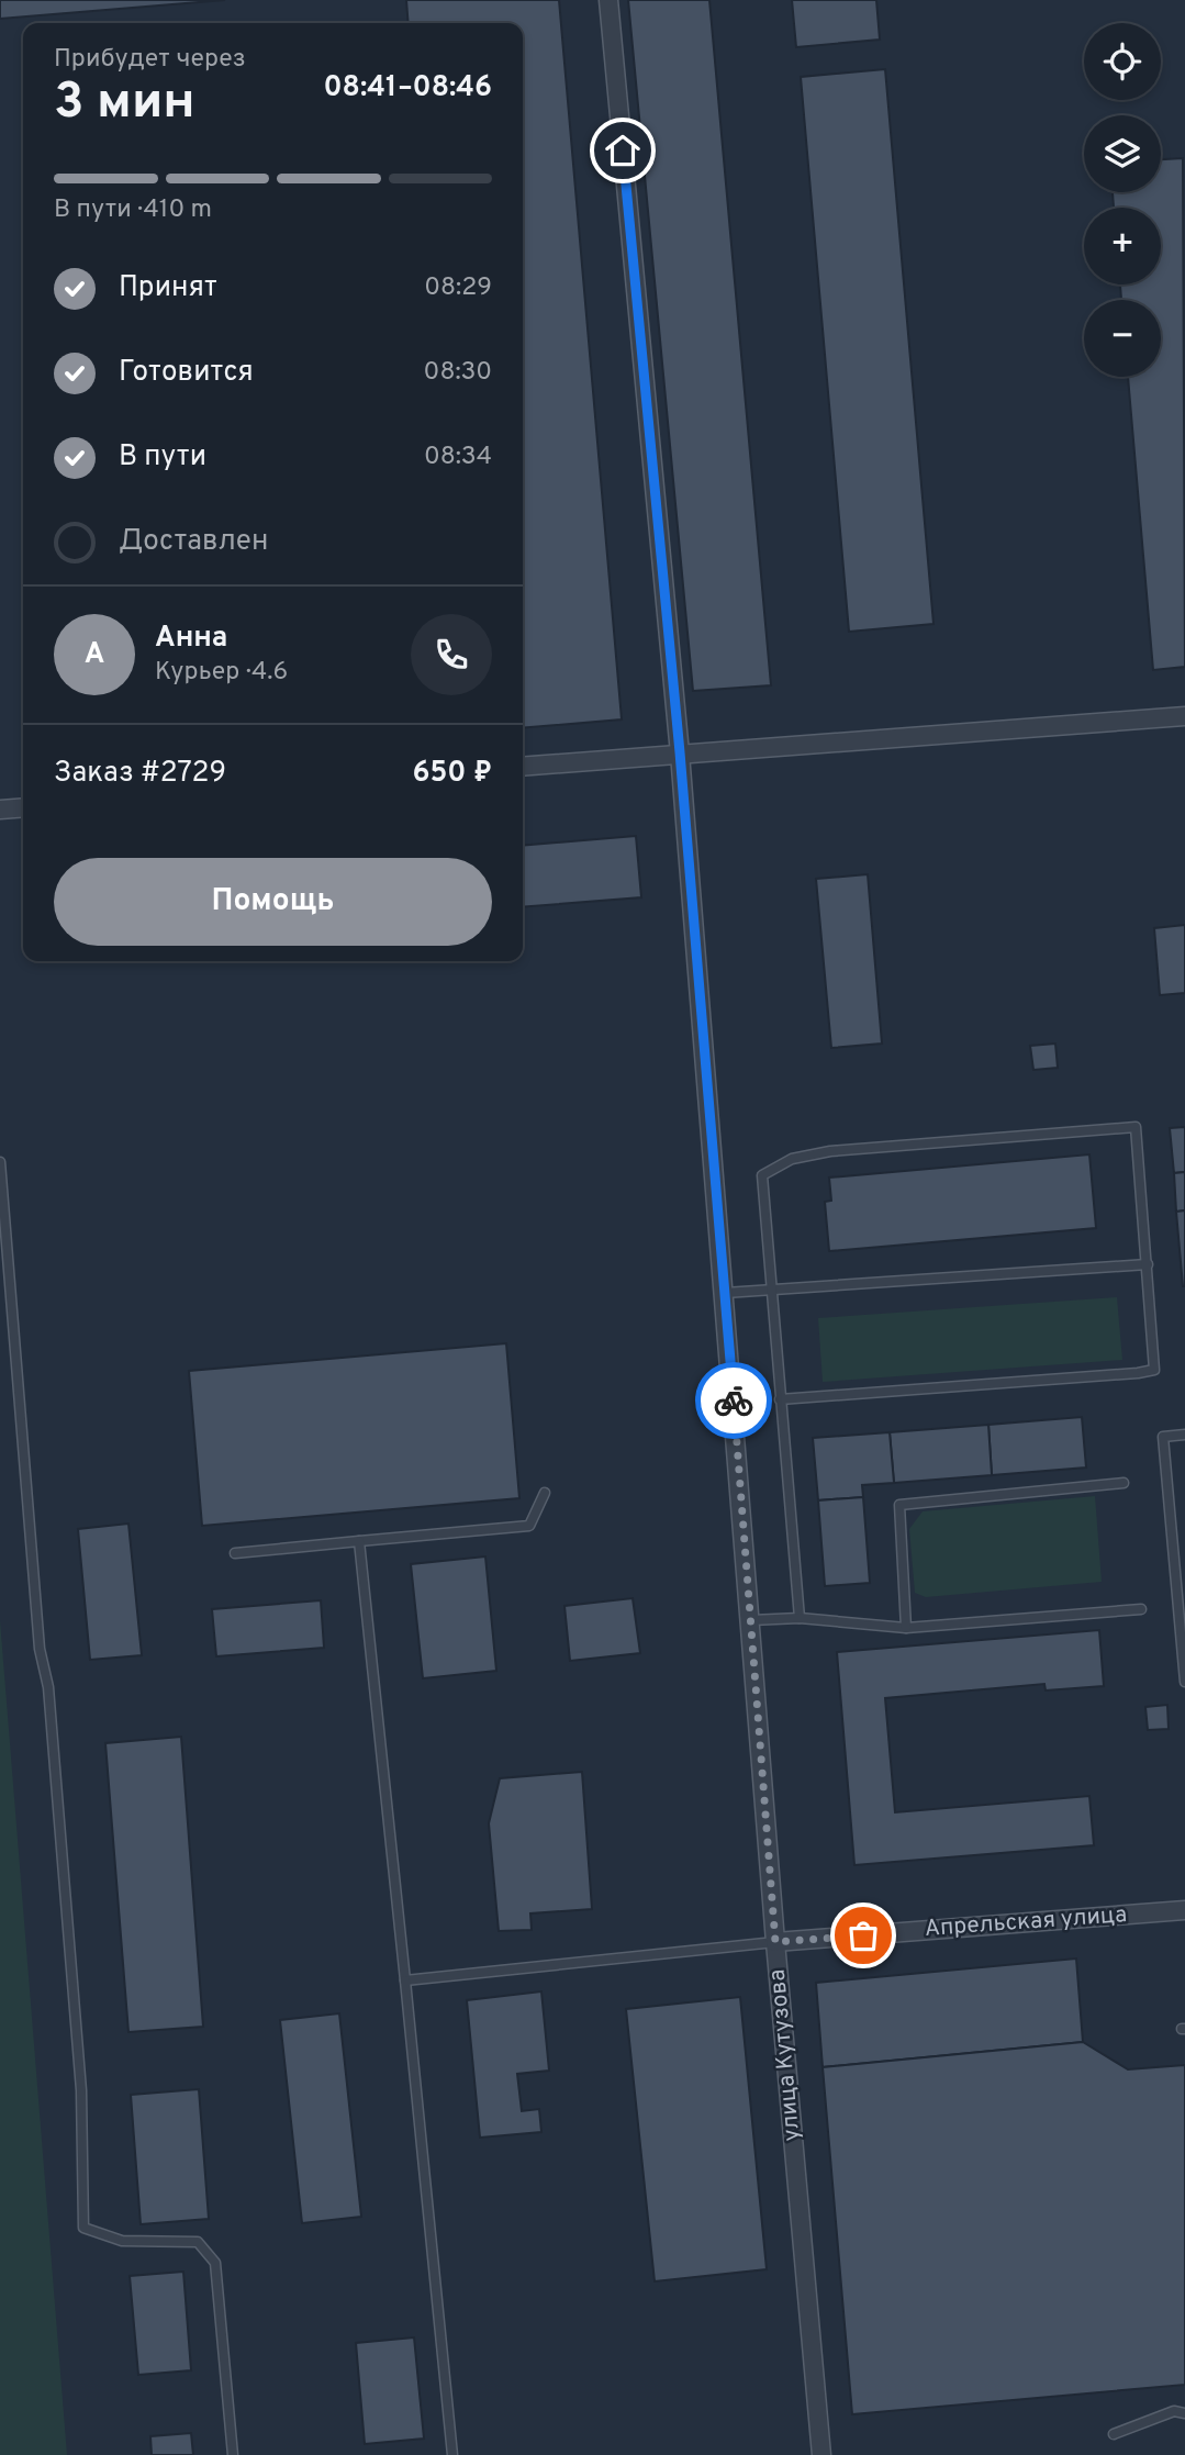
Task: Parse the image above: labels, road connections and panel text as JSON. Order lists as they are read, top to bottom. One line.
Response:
{"streets":{"street":["Апрельская улица","улица Кутузова"]},"crossings":[["Апрельская улица","улица Кутузова"]],"page":{"map_buttons":["+","−"],"heading":["3 мин","Прибудет через","08:41–08:46"],"panel":["Анна","Курьер · 4.6","Заказ #2729","650 ₽"],"bar":"В пути · 410 m","list":[["Принят","08:29"],["Готовится","08:30"],["В пути","08:34"],"Доставлен"],"round":"А","buttons":"Помощь"}}
